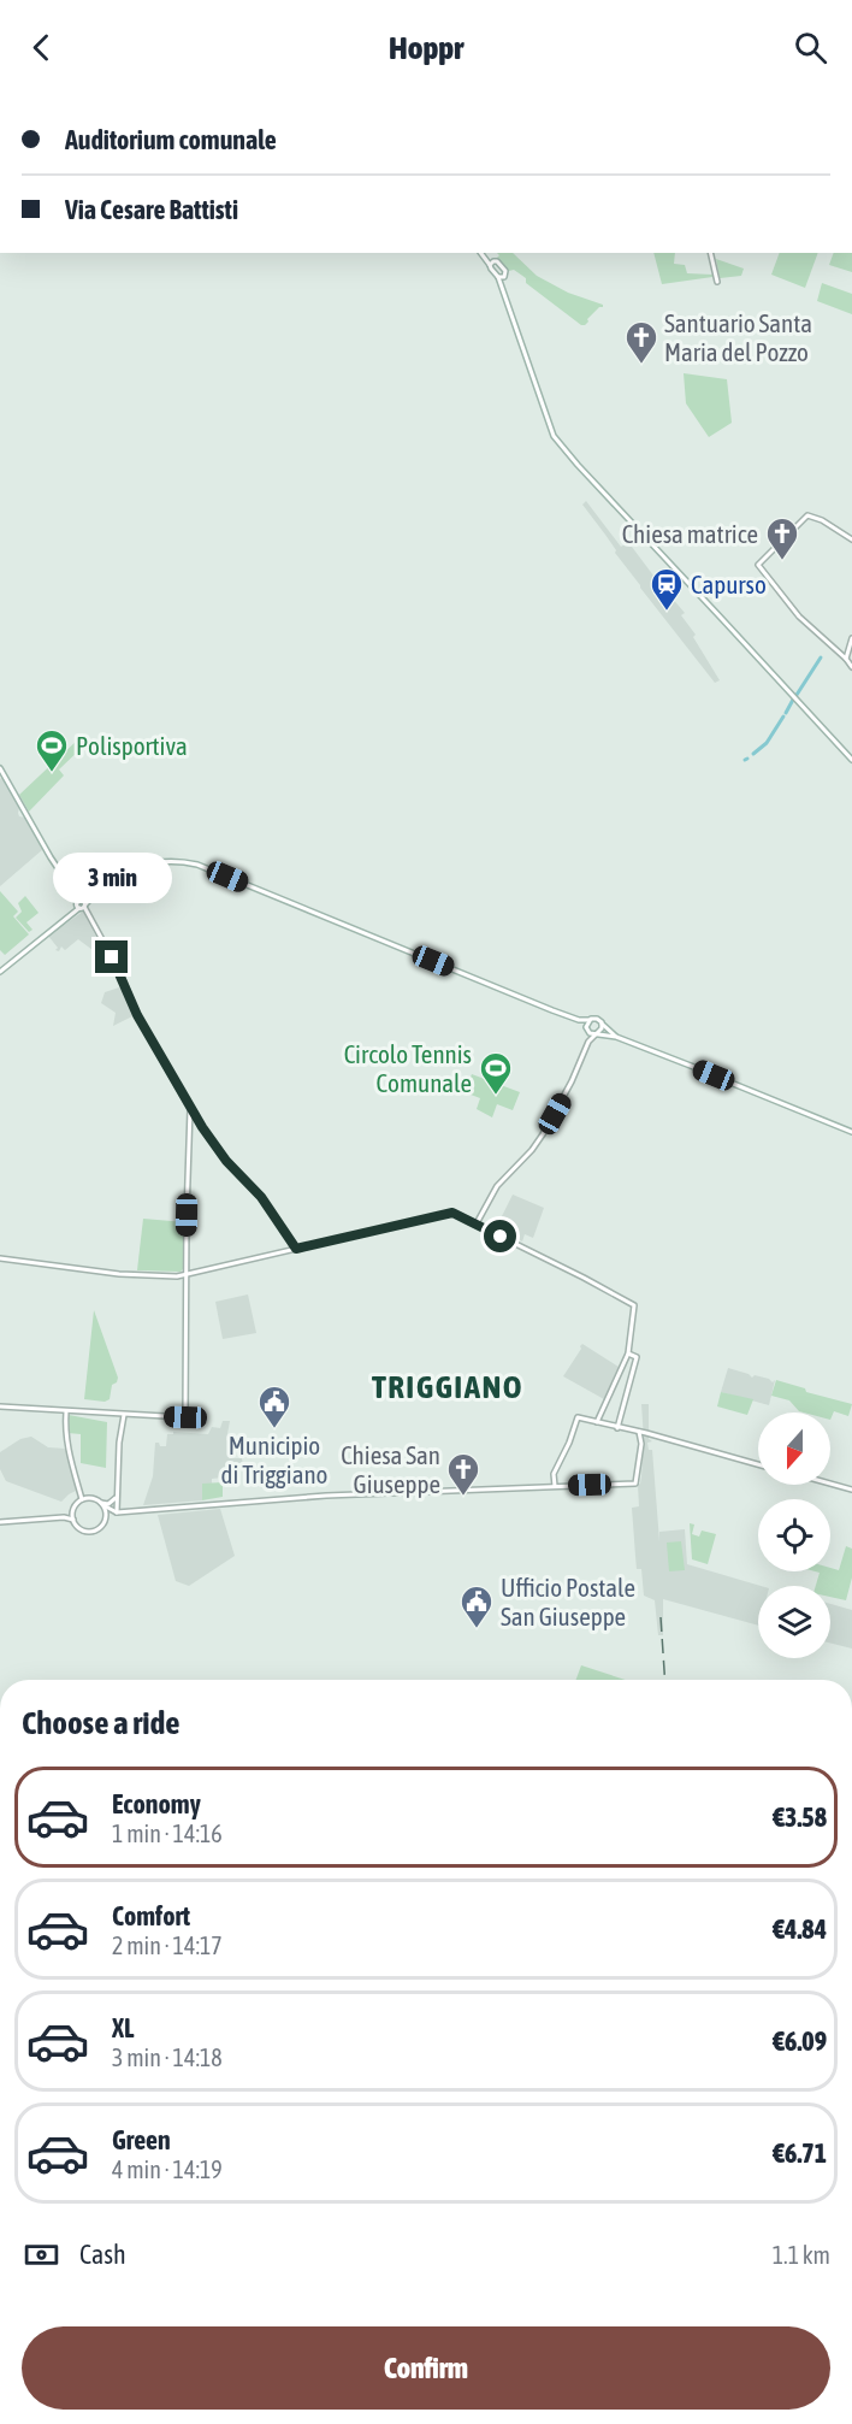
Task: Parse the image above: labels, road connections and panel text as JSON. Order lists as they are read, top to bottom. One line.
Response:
{"districts":["TRIGGIANO"],"places":{"church":["Santuario Santa Maria del Pozzo","Chiesa matrice","Chiesa San Giuseppe"],"station":["Capurso"],"sports":["Polisportiva","Circolo Tennis Comunale"],"public building":["Municipio di Triggiano","Ufficio Postale San Giuseppe"]},"north":"bottom","page":{"header":"Hoppr","banner":["Auditorium comunale","Via Cesare Battisti"],"bubble":"3 min","heading":"Choose a ride","list":[{"name":"Economy","note":"1 min · 14:16","value":"€3.58"},{"name":"Comfort","note":"2 min · 14:17","value":"€4.84"},{"name":"XL","note":"3 min · 14:18","value":"€6.09"},{"name":"Green","note":"4 min · 14:19","value":"€6.71"}],"pay":["Cash","1.1 km"],"buttons":"Confirm"}}
